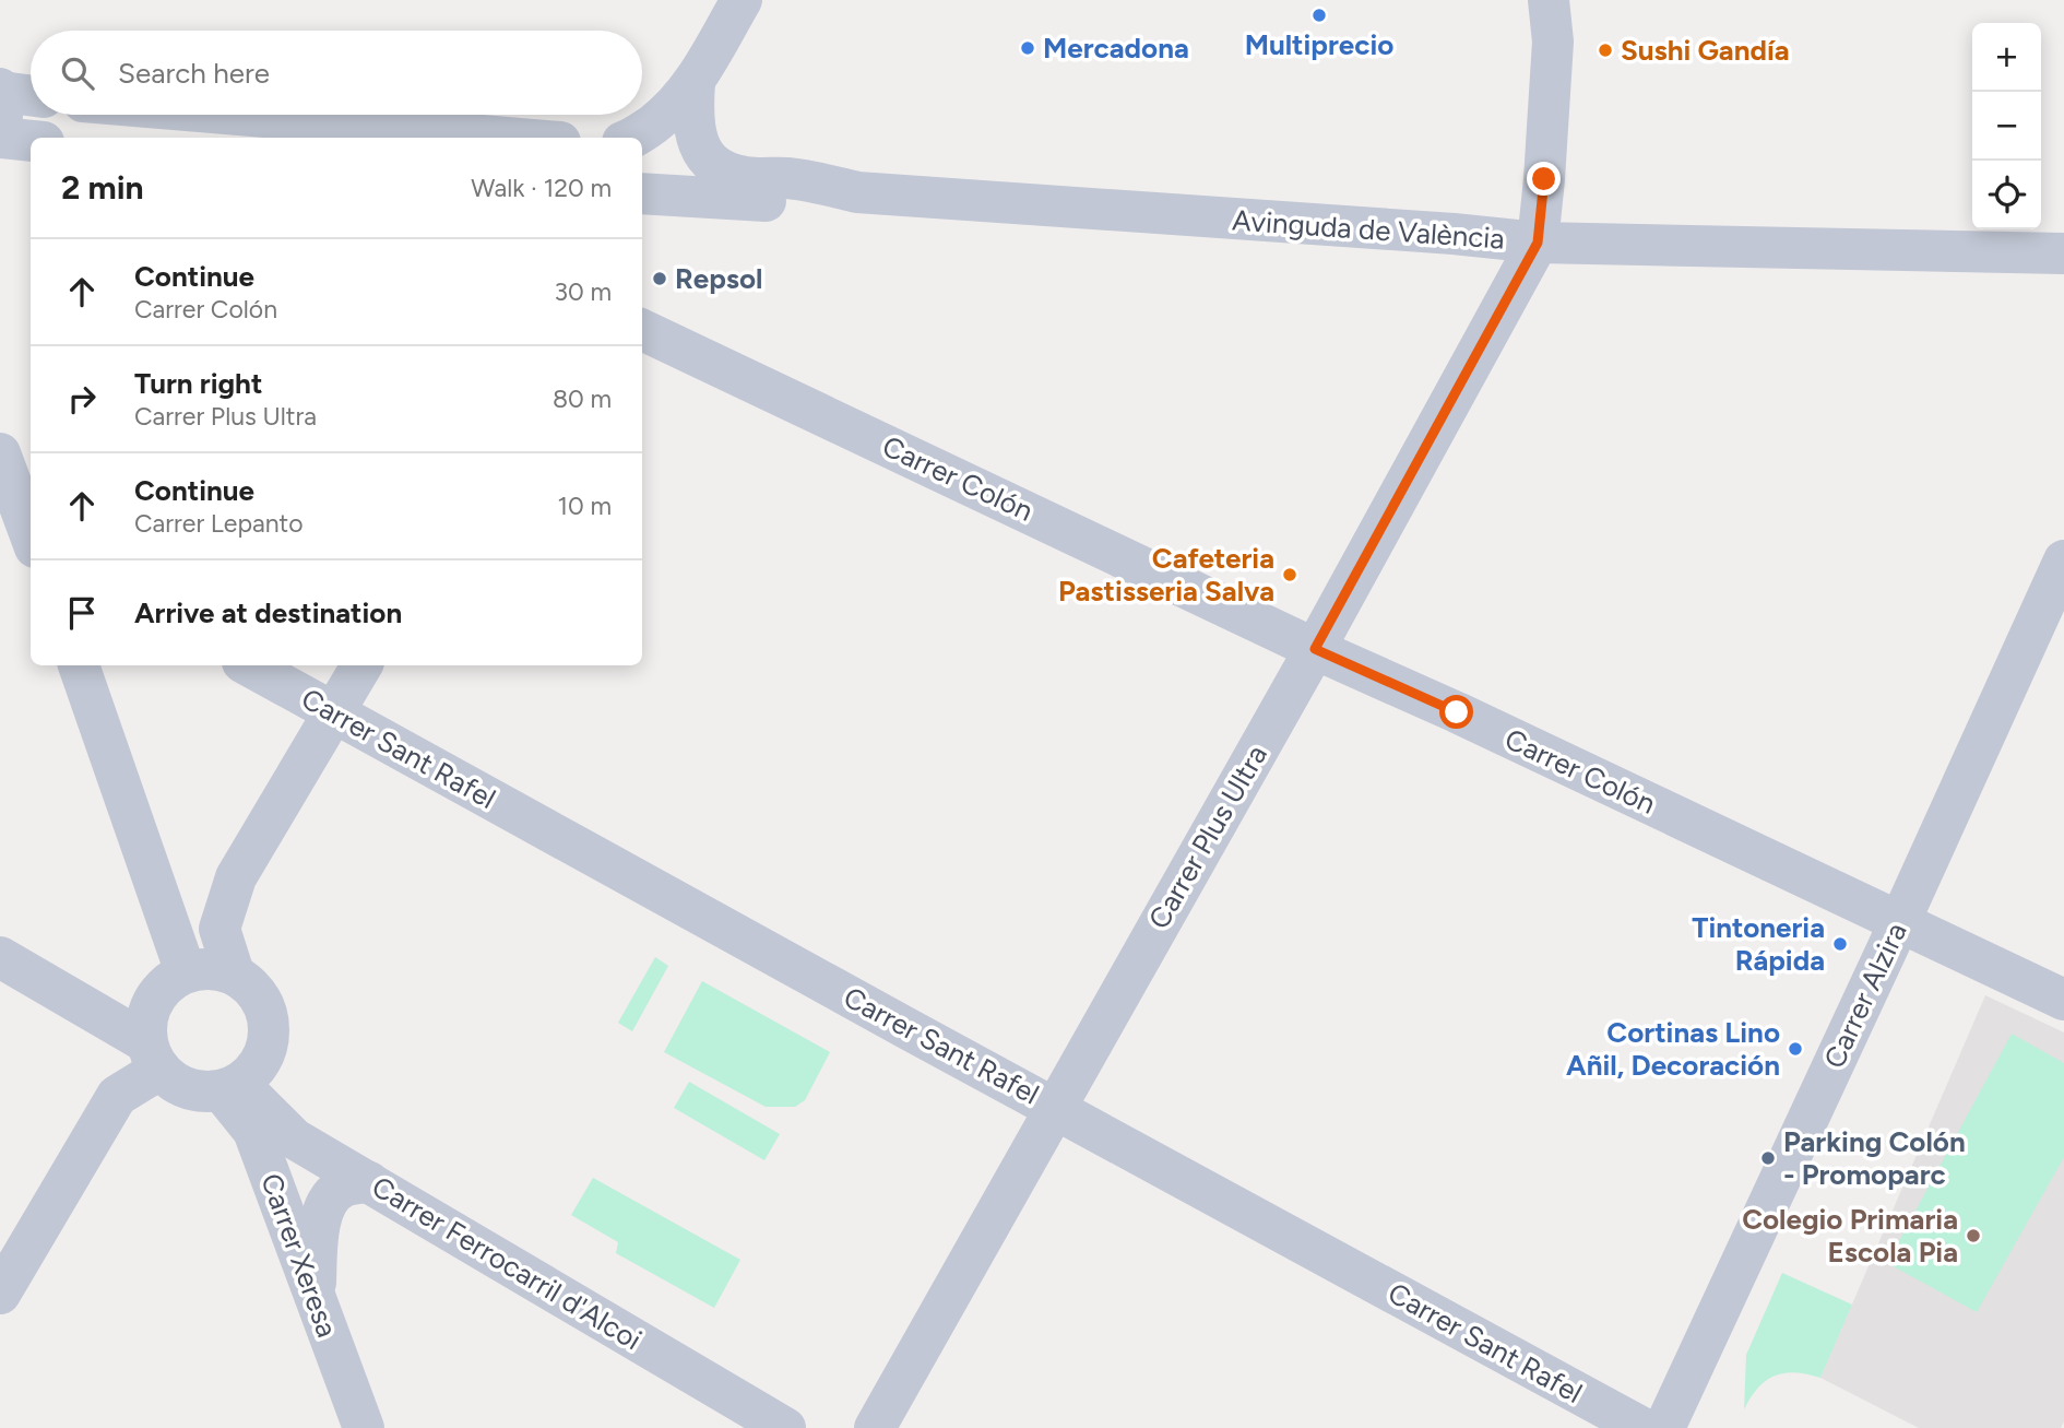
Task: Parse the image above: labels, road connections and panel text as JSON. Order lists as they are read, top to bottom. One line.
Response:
{"streets":{"street":["Avinguda de València","Carrer Colón","Carrer Sant Rafel","Carrer Plus Ultra","Carrer Alzira","Carrer Xeresa","Carrer Ferrocarril d'Alcoi"]},"crossings":[["Avinguda de València","Carrer Plus Ultra"],["Carrer Colón","Carrer Plus Ultra"],["Carrer Colón","Carrer Alzira"],["Carrer Sant Rafel","Carrer Plus Ultra"],["Carrer Xeresa","Carrer Ferrocarril d'Alcoi"]],"places":["Multiprecio","Mercadona","Sushi Gandía","Repsol","Cafeteria Pastisseria Salva","Tintoneria Rápida","Cortinas Lino Añil, Decoración","Parking Colón - Promoparc","Colegio Primaria Escola Pia"],"page":{"map_buttons":["+","−"],"search":"Search here","heading":["2 min","Walk · 120 m"],"list":[["Continue","Carrer Colón","30 m"],["Turn right","Carrer Plus Ultra","80 m"],["Continue","Carrer Lepanto","10 m"],"Arrive at destination"]}}
